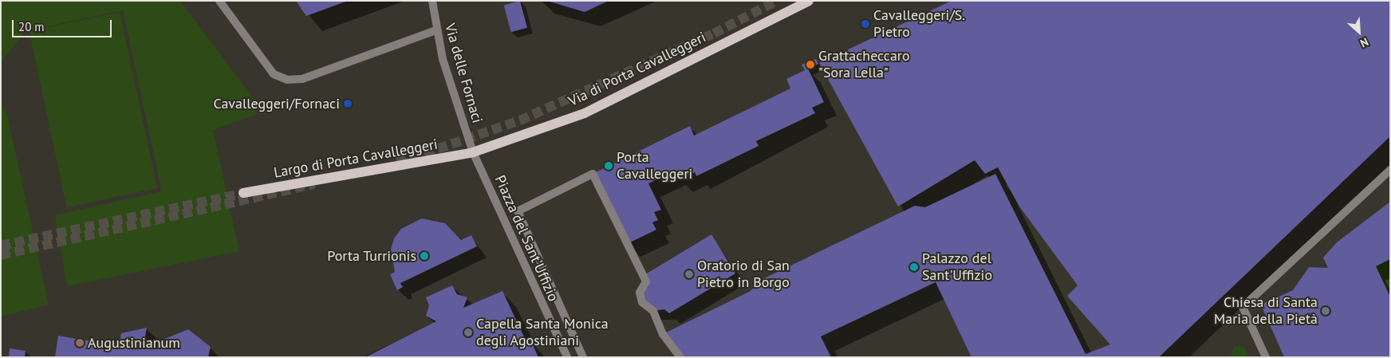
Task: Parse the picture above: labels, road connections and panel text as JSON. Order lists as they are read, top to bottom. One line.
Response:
{"streets":{"main road":["Via di Porta Cavalleggeri","Largo di Porta Cavalleggeri"],"street":["Via delle Fornaci","Piazza del Sant'Uffizio"]},"crossings":[["Via di Porta Cavalleggeri","Via delle Fornaci"],["Via di Porta Cavalleggeri","Largo di Porta Cavalleggeri"],["Via di Porta Cavalleggeri","Piazza del Sant'Uffizio"],["Via delle Fornaci","Largo di Porta Cavalleggeri"],["Via delle Fornaci","Piazza del Sant'Uffizio"],["Largo di Porta Cavalleggeri","Piazza del Sant'Uffizio"]],"places":["Cavalleggeri/S. Pietro","Grattacheccaro \"Sora Lella\"","Cavalleggeri/Fornaci","Porta Cavalleggeri","Porta Turrionis","Palazzo del Sant'Uffizio","Oratorio di San Pietro in Borgo","Chiesa di Santa Maria della Pietà","Capella Santa Monica degli Agostiniani","Augustinianum"],"scale_bar":"20 m","north":"bottom right"}
